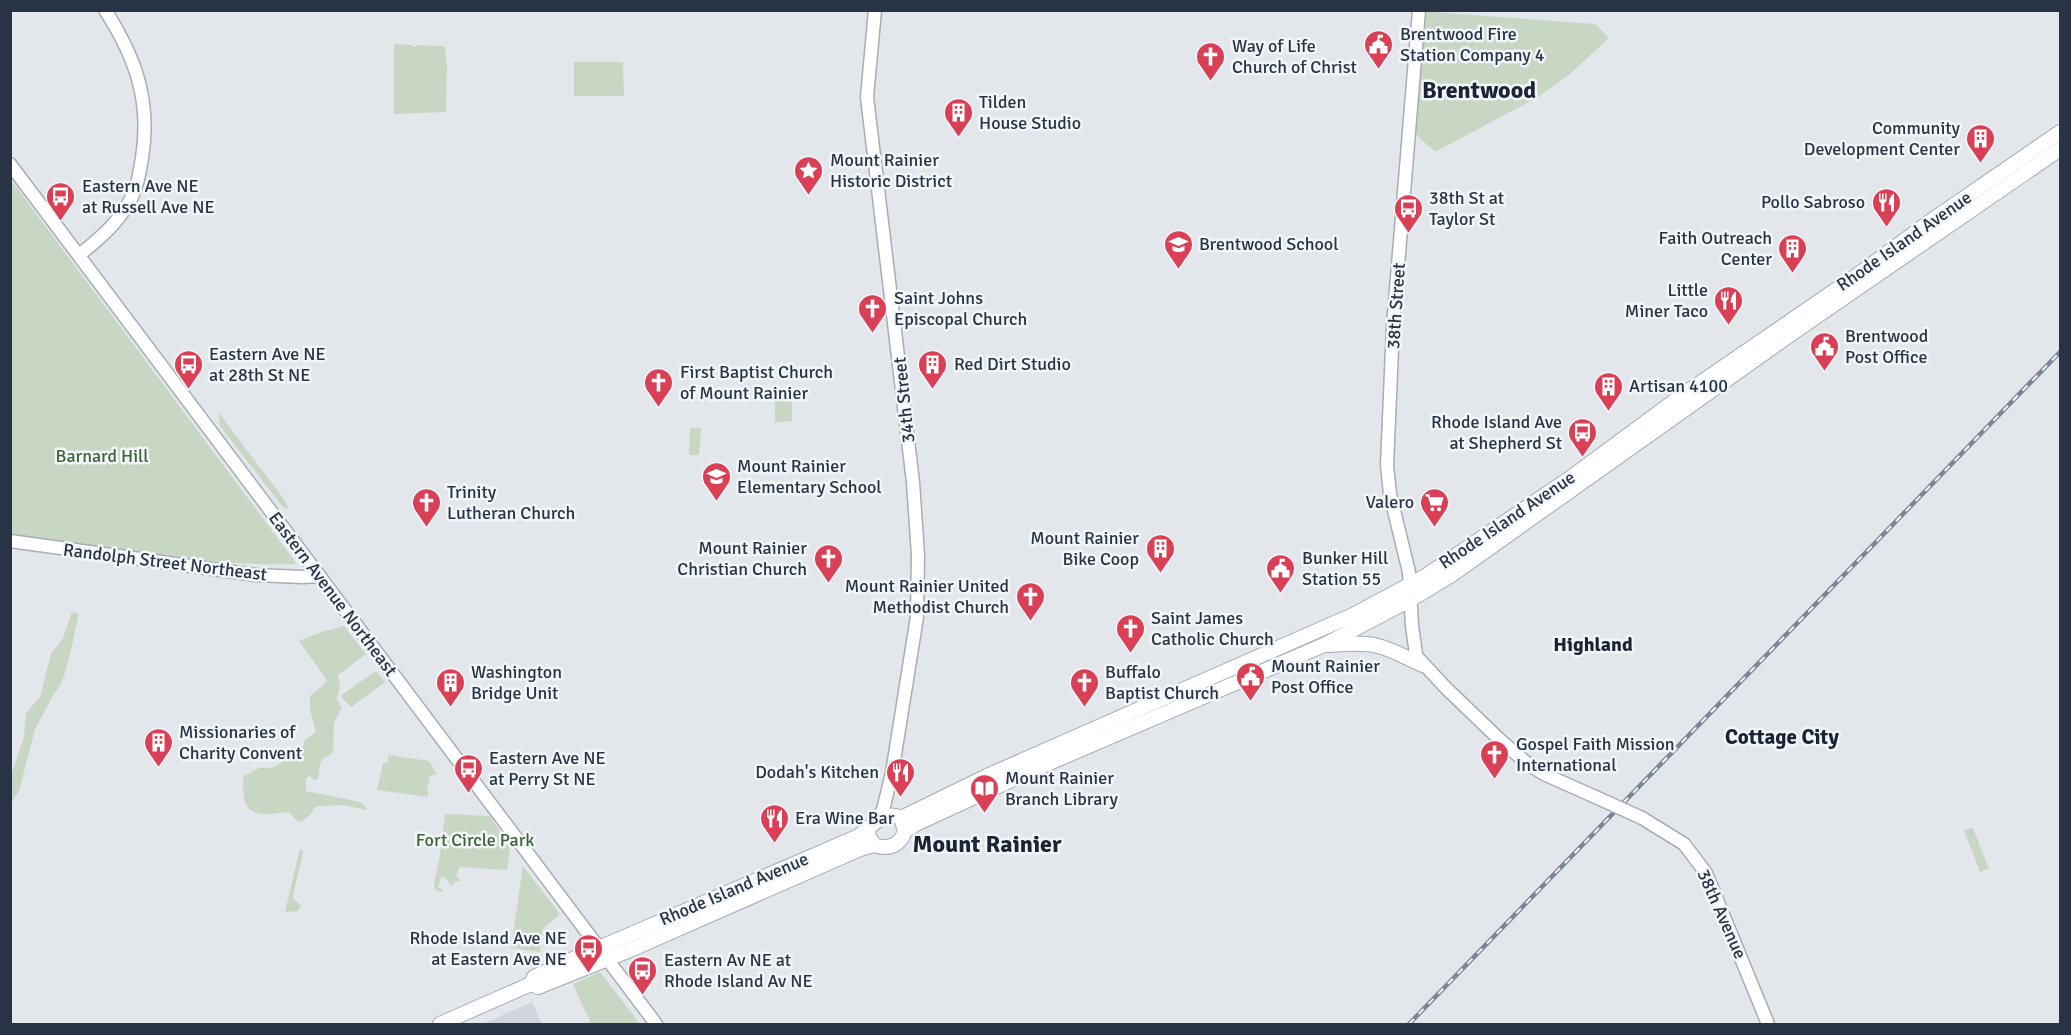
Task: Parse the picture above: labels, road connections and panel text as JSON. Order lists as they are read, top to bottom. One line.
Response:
{"streets":{"main road":["Rhode Island Avenue","38th Street","34th Street","Randolph Street Northeast","Eastern Avenue Northeast","38th Avenue"]},"crossings":[["Rhode Island Avenue","38th Street"],["Rhode Island Avenue","34th Street"],["Rhode Island Avenue","Eastern Avenue Northeast"],["38th Street","38th Avenue"],["Randolph Street Northeast","Eastern Avenue Northeast"]],"districts":["Brentwood","Highland","Cottage City","Mount Rainier"],"parks":["Barnard Hill","Fort Circle Park"],"places":{"public building":["Brentwood Fire Station Company 4","Brentwood Post Office","Bunker Hill Station 55","Mount Rainier Post Office"],"church":["Way of Life Church of Christ","Saint Johns Episcopal Church","First Baptist Church of Mount Rainier","Trinity Lutheran Church","Mount Rainier Christian Church","Mount Rainier United Methodist Church","Saint James Catholic Church","Buffalo Baptist Church","Gospel Faith Mission International"],"building":["Tilden House Studio","Community Development Center","Faith Outreach Center","Red Dirt Studio","Artisan 4100","Mount Rainier Bike Coop","Washington Bridge Unit","Missionaries of Charity Convent"],"place":["Mount Rainier Historic District"],"bus stop":["Eastern Ave NE at Russell Ave NE","38th St at Taylor St","Eastern Ave NE at 28th St NE","Rhode Island Ave at Shepherd St","Eastern Ave NE at Perry St NE","Rhode Island Ave NE at Eastern Ave NE","Eastern Av NE at Rhode Island Av NE"],"restaurant":["Pollo Sabroso","Little Miner Taco","Dodah's Kitchen","Era Wine Bar"],"school or university":["Brentwood School","Mount Rainier Elementary School"],"supermarket":["Valero"],"library":["Mount Rainier Branch Library"]}}
